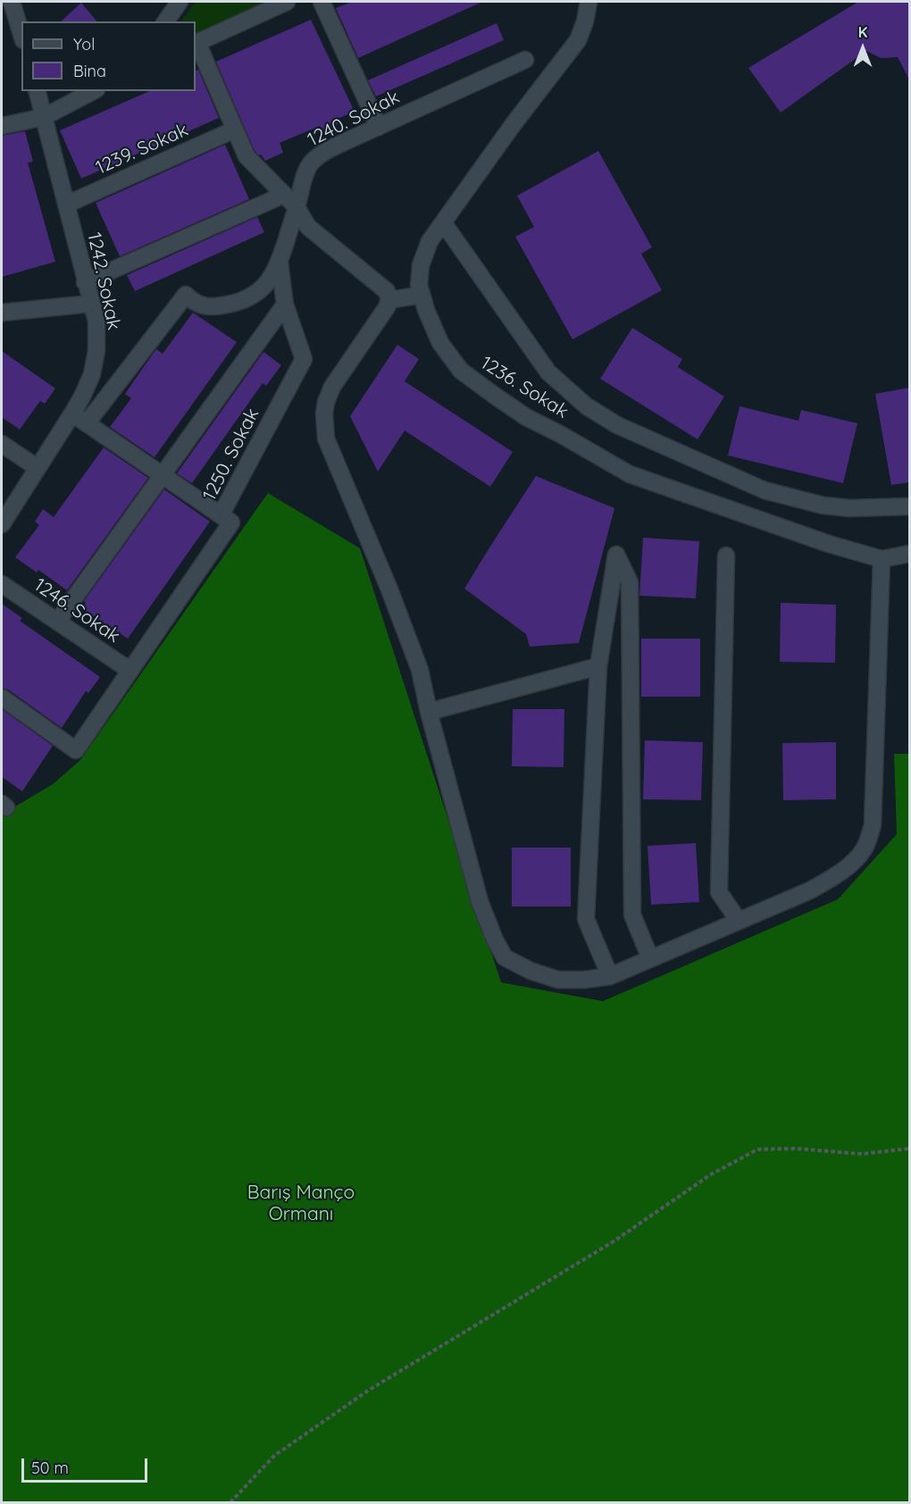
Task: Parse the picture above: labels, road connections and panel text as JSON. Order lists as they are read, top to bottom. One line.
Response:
{"streets":{"street":["1240. Sokak","1239. Sokak","1242. Sokak","1236. Sokak","1250. Sokak","1246. Sokak"]},"crossings":[["1240. Sokak","1250. Sokak"],["1239. Sokak","1242. Sokak"],["1250. Sokak","1246. Sokak"]],"parks":["Barış Manço Ormanı"],"legend":["Yol","Bina"],"scale_bar":"50 m","north":"top"}
